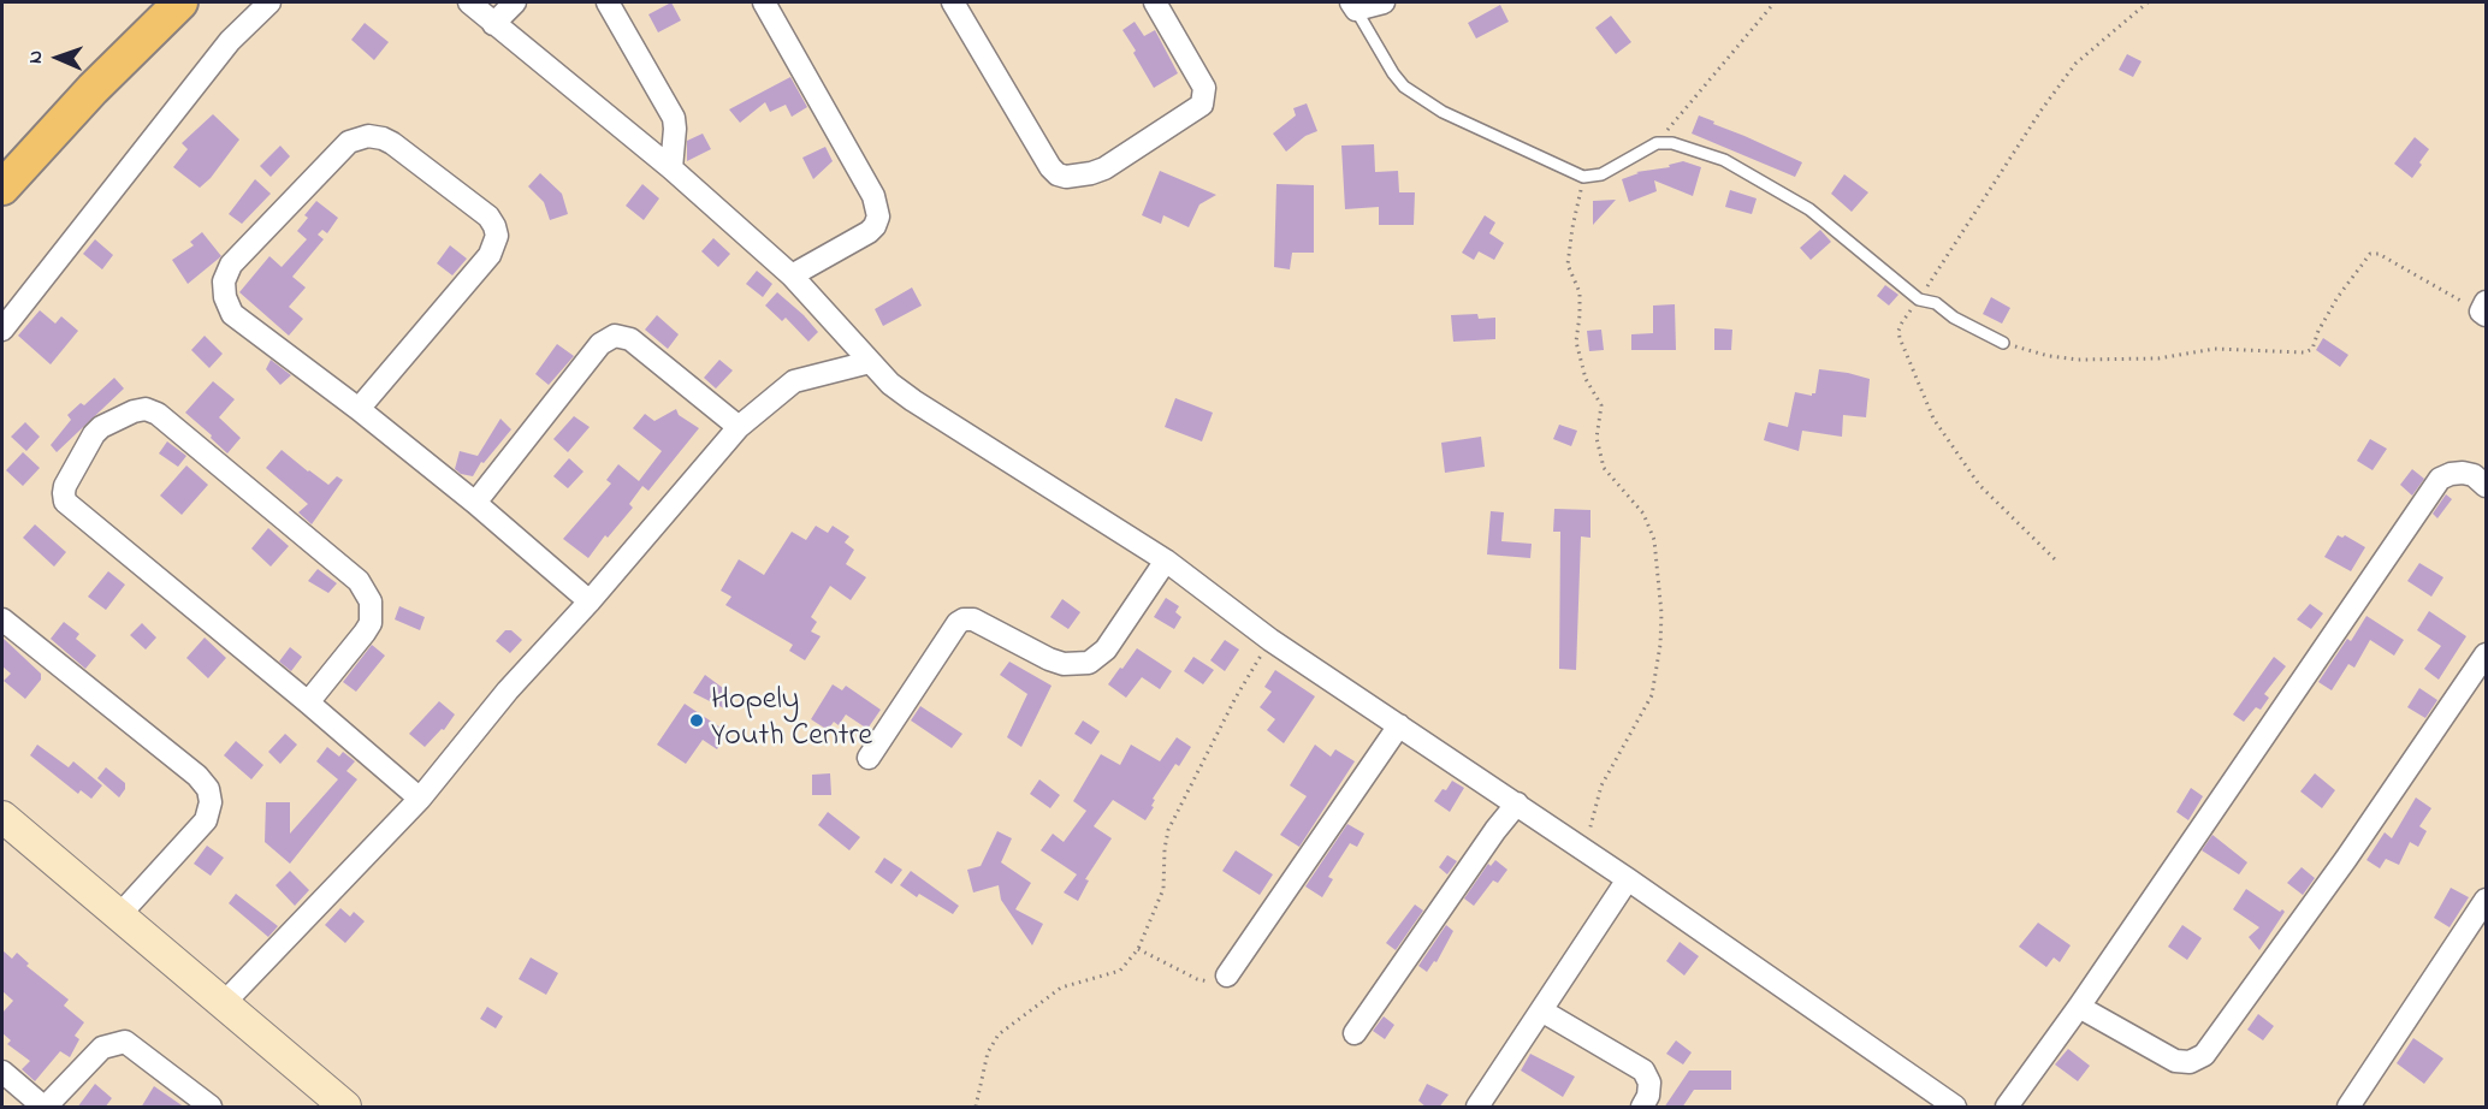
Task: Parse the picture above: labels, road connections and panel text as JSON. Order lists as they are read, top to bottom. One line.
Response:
{"places":["Hopely Youth Centre"],"north":"left"}
